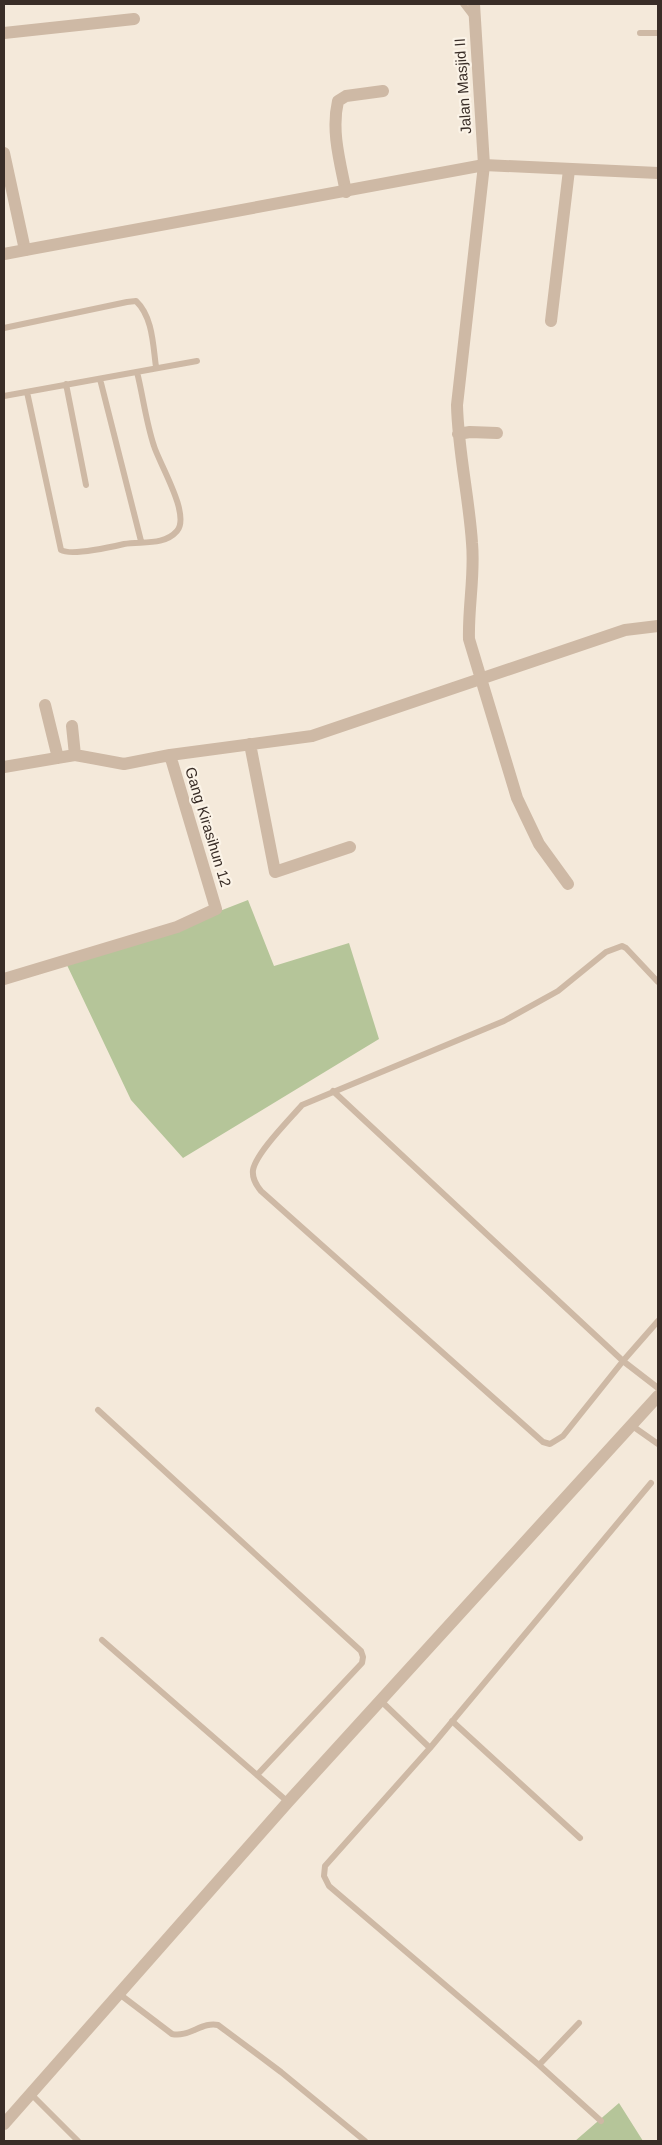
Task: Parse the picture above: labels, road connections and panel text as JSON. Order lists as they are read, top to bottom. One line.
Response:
{"streets":{"street":["Jalan Masjid II","Gang Kirasihun 12"]}}
